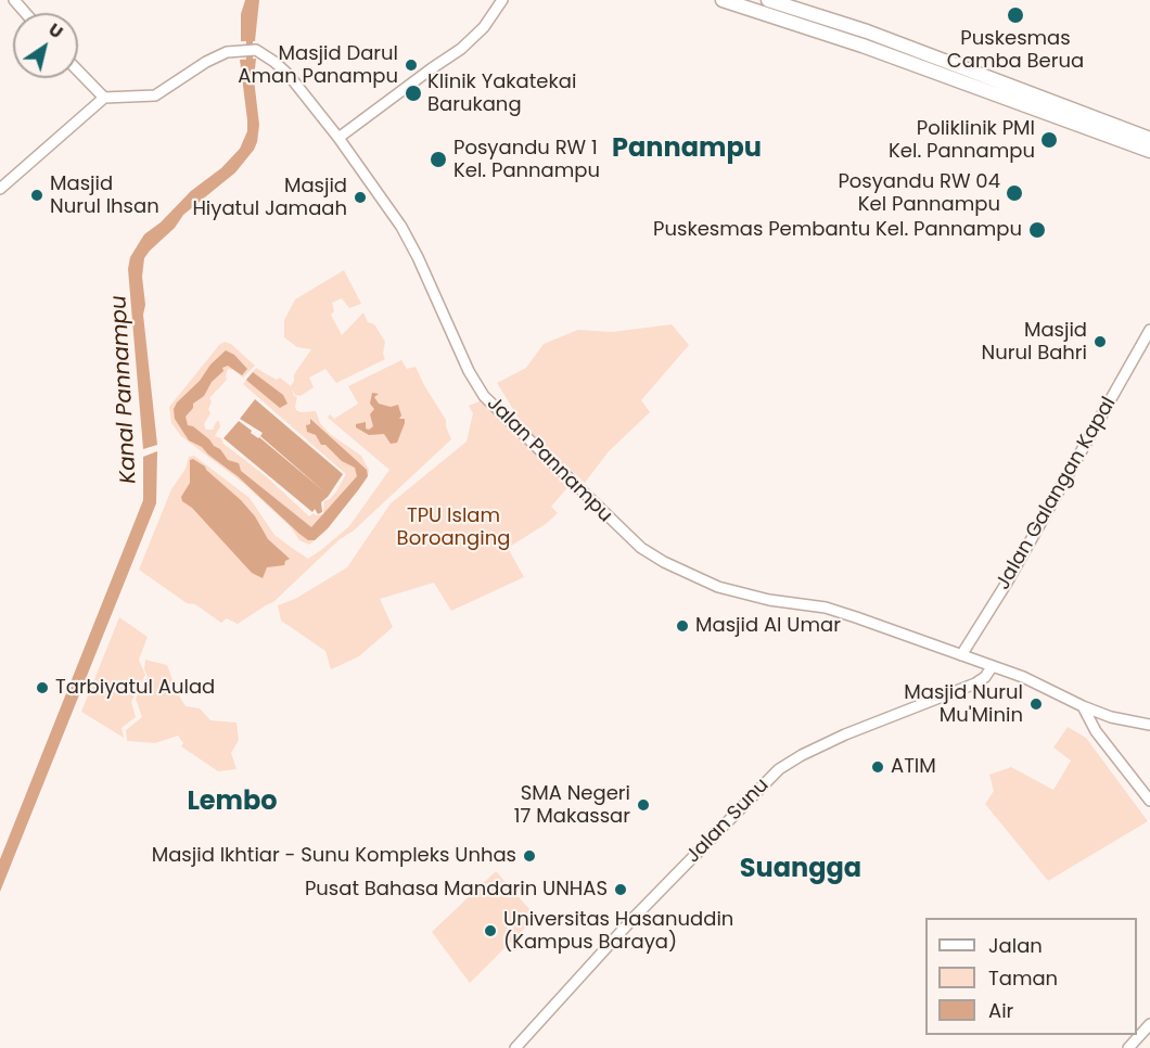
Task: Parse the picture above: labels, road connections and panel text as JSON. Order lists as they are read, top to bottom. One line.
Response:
{"streets":{"main road":["Jalan Pannampu","Jalan Galangan Kapal","Jalan Sunu"]},"crossings":[["Jalan Pannampu","Jalan Galangan Kapal"],["Jalan Pannampu","Jalan Sunu"]],"districts":["Pannampu","Lembo","Suangga"],"water":["Kanal Pannampu"],"parks":["TPU Islam Boroanging"],"places":["Puskesmas Camba Berua","Masjid Darul Aman Panampu","Klinik Yakatekai Barukang","Poliklinik PMI Kel. Pannampu","Posyandu RW 1 Kel. Pannampu","Posyandu RW 04 Kel Pannampu","Masjid Nurul Ihsan","Masjid Hiyatul Jamaah","Puskesmas Pembantu Kel. Pannampu","Masjid Nurul Bahri","Masjid Al Umar","Tarbiyatul Aulad","Masjid Nurul Mu'Minin","ATIM","SMA Negeri 17 Makassar","Masjid Ikhtiar - Sunu Kompleks Unhas","Pusat Bahasa Mandarin UNHAS","Universitas Hasanuddin (Kampus Baraya)"],"legend":["Jalan","Taman","Air"],"north":"top right"}
